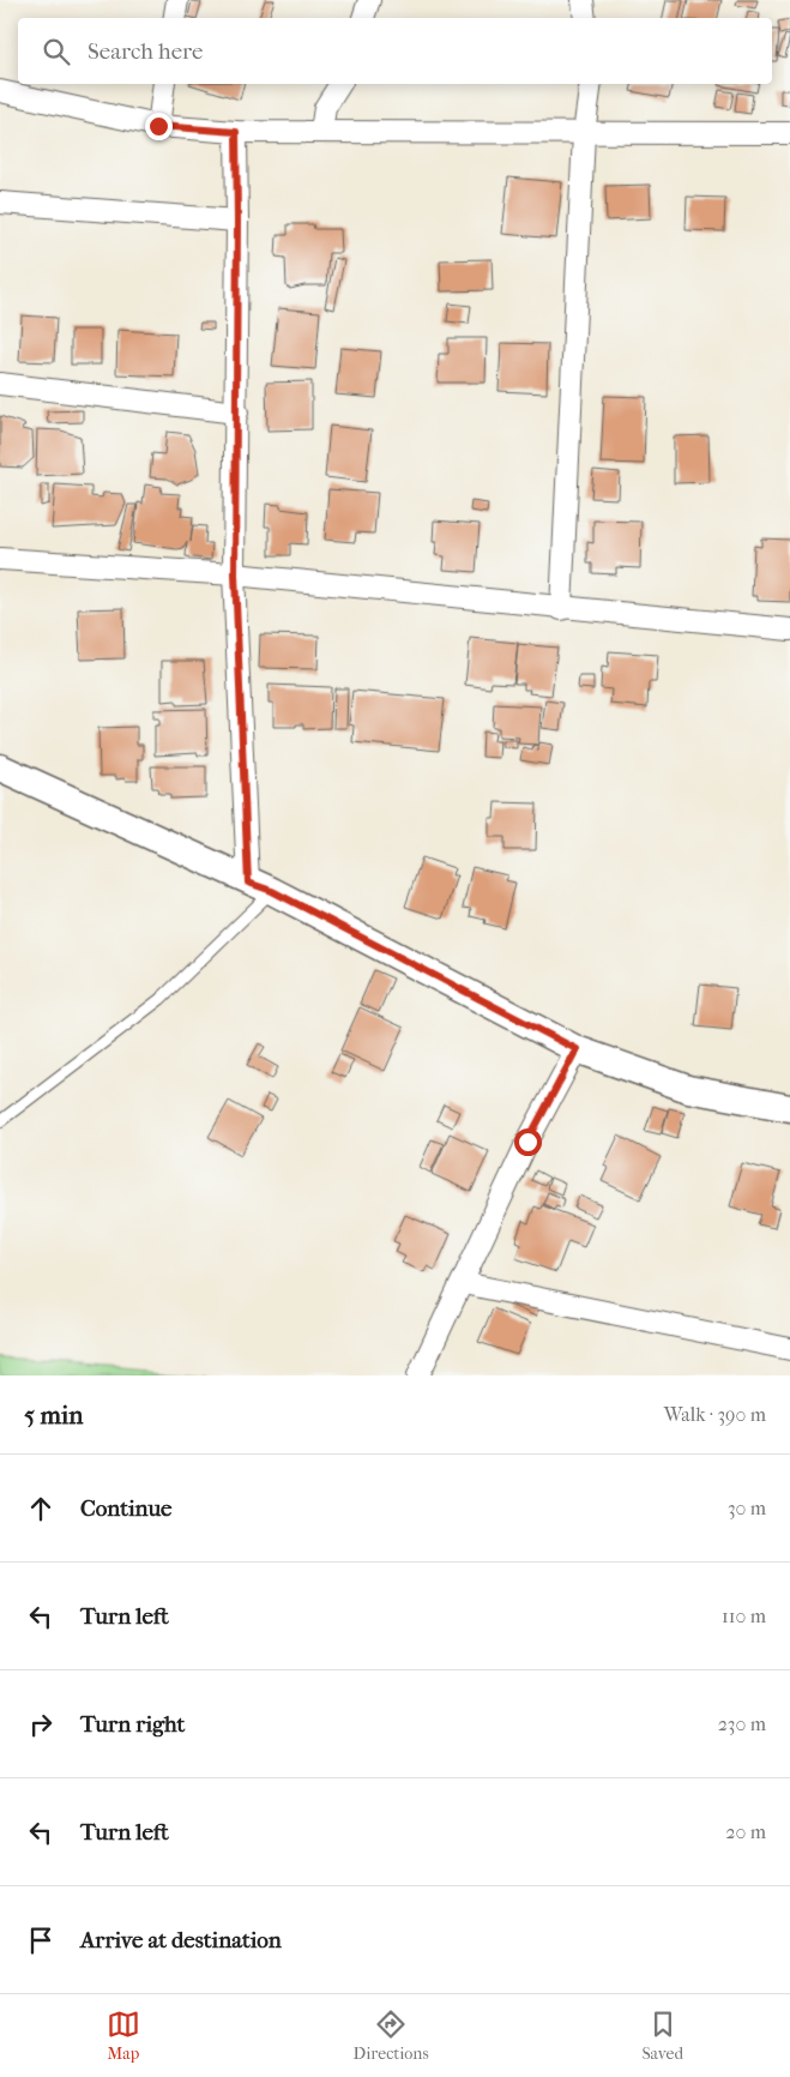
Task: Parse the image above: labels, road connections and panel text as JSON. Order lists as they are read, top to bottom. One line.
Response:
{"page":{"search":"Search here","heading":["5 min","Walk · 390 m"],"list":[["Continue","30 m"],["Turn left","110 m"],["Turn right","230 m"],["Turn left","20 m"],"Arrive at destination"],"nav":["Map","Directions","Saved"]}}
